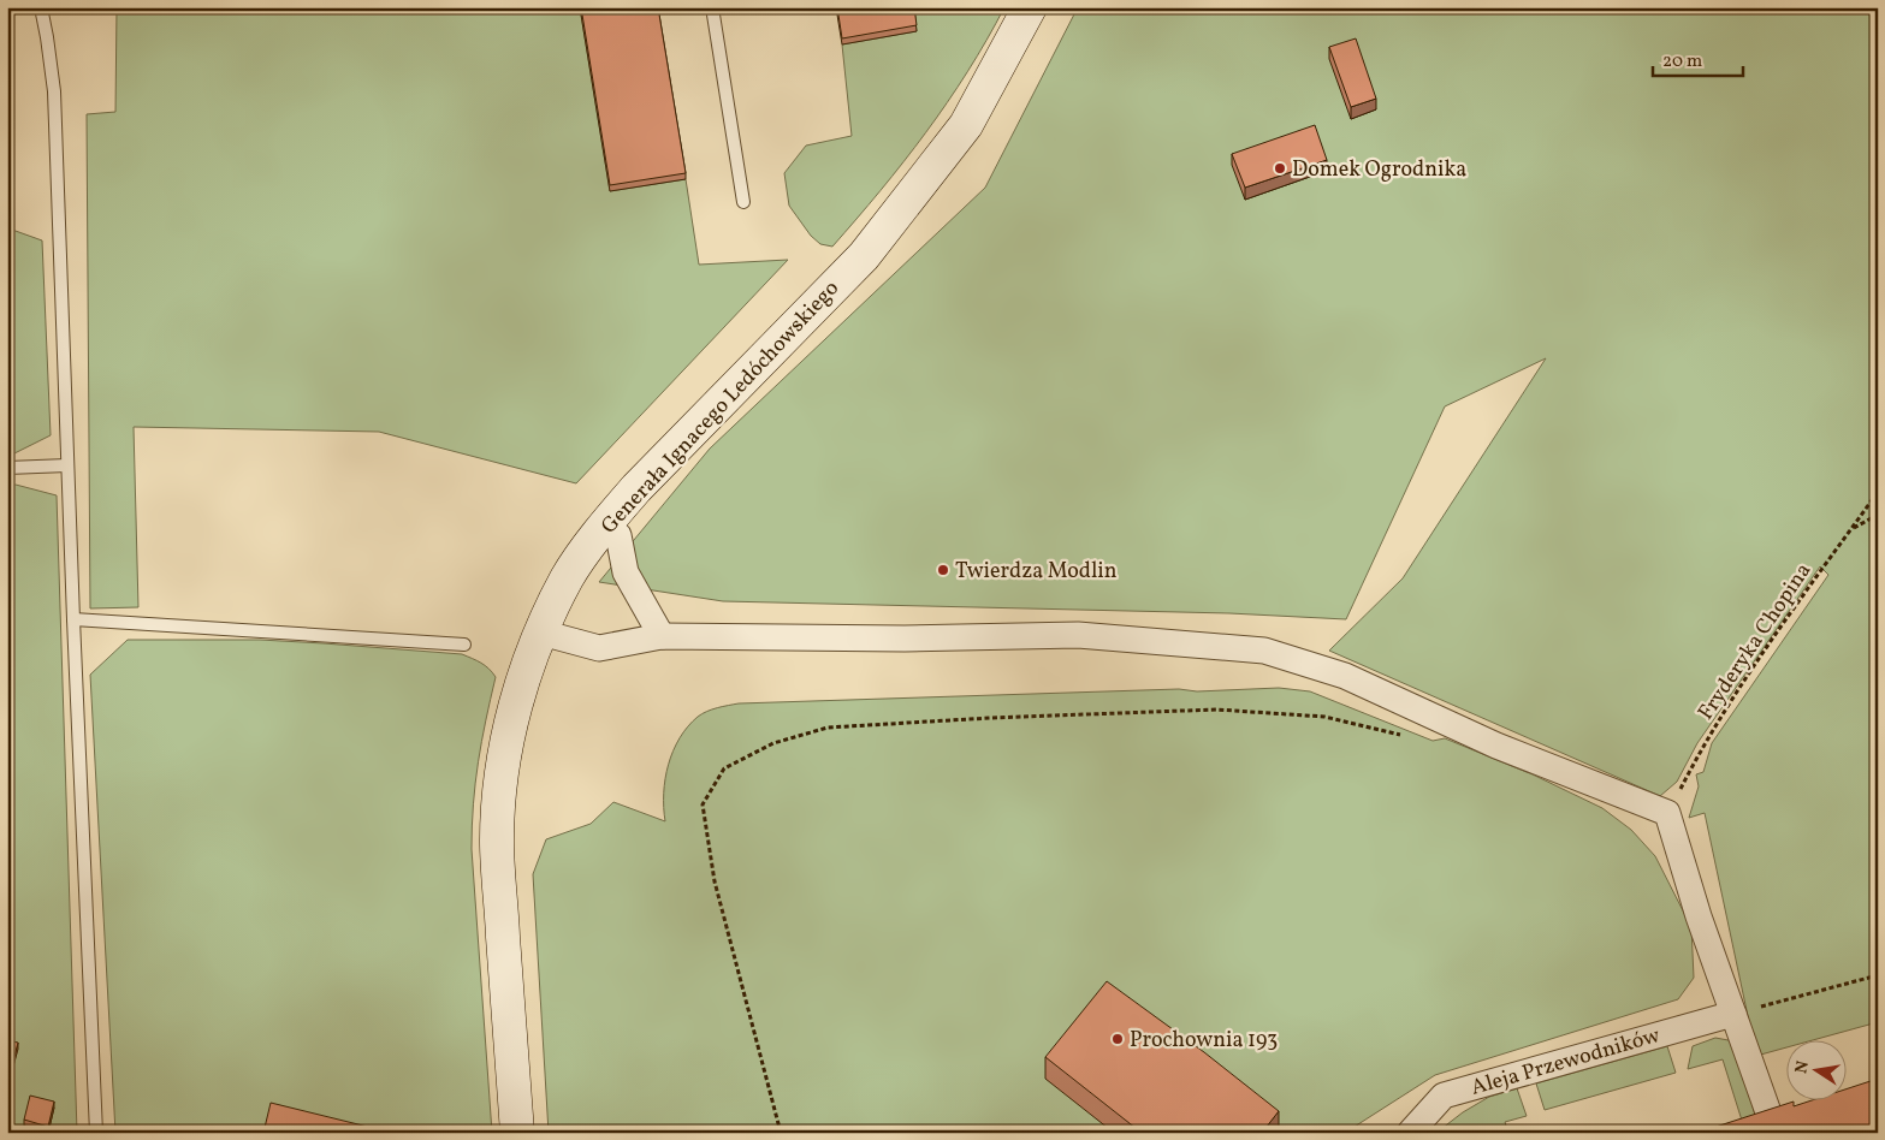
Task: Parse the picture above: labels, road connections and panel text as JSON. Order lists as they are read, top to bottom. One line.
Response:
{"streets":{"street":["Generała Ignacego Ledóchowskiego","Aleja Przewodników"],"path":["Fryderyka Chopina"]},"places":["Domek Ogrodnika","Twierdza Modlin","Prochownia 193"],"scale_bar":"20 m","north":"left"}
